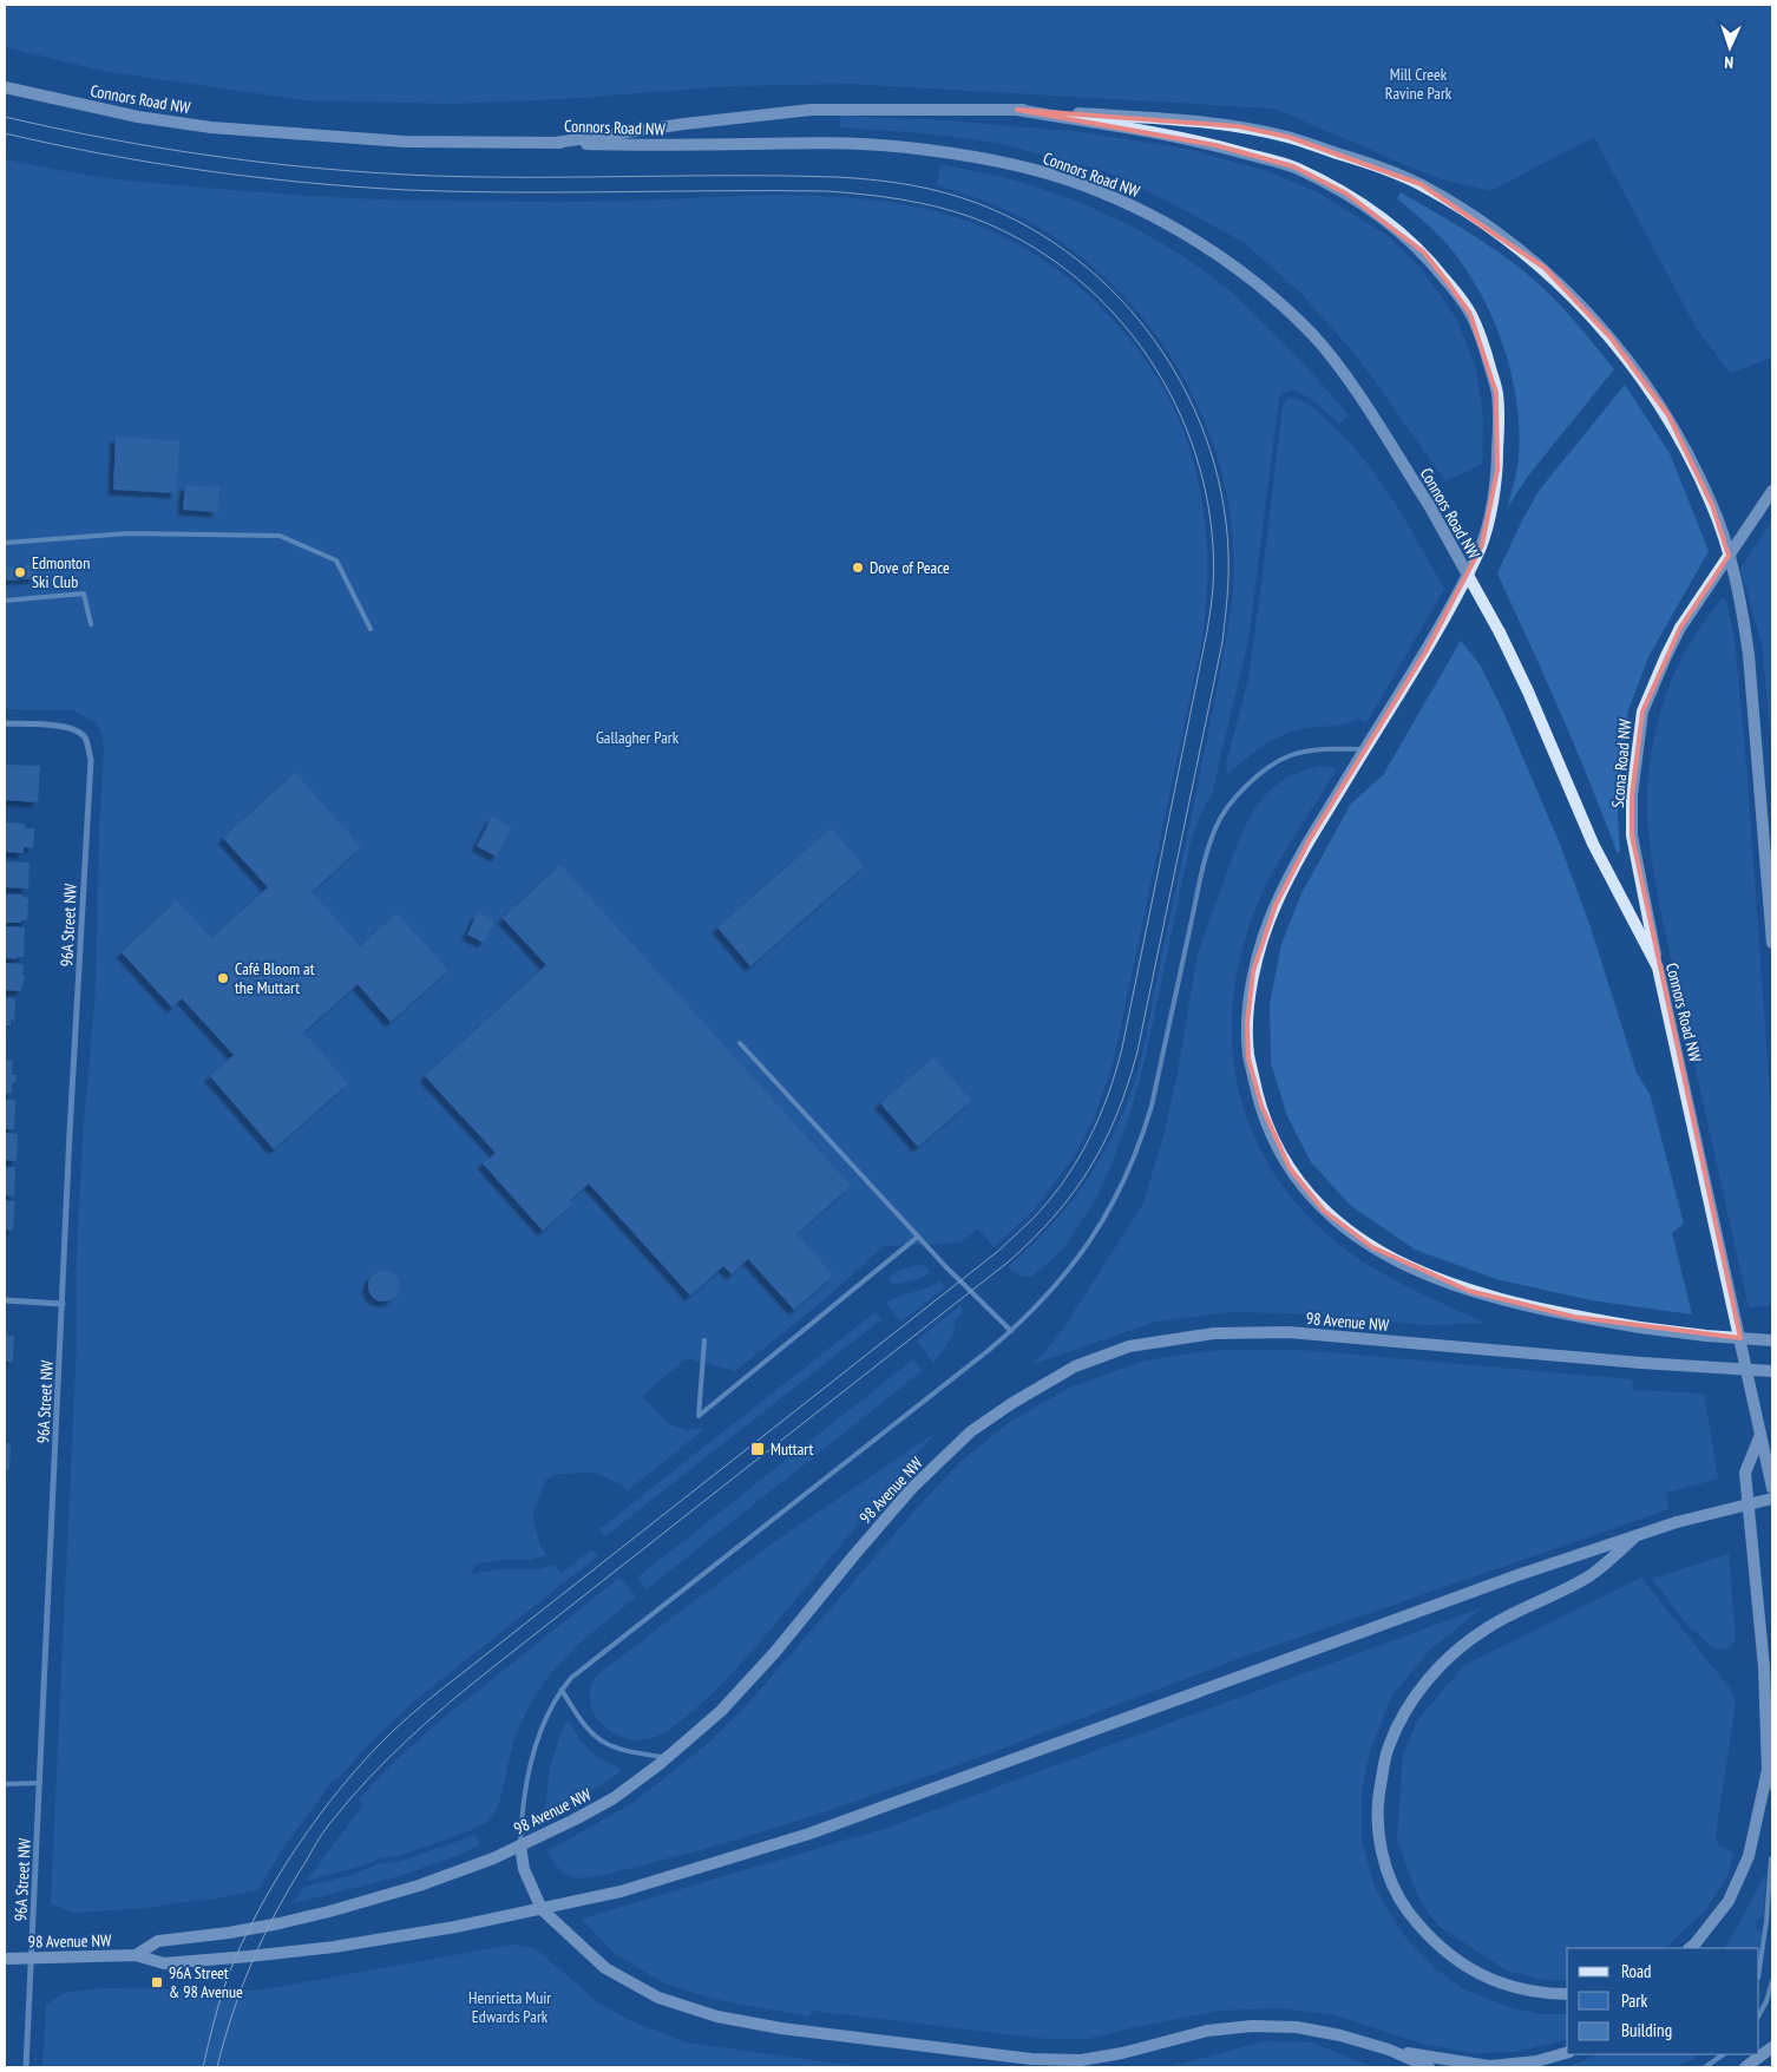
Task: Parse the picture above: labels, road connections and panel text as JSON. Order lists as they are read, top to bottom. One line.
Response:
{"streets":{"main road":["Connors Road NW","Scona Road NW","98 Avenue NW"],"street":["96A Street NW"]},"crossings":[["Connors Road NW","Scona Road NW"],["96A Street NW","98 Avenue NW"]],"parks":["Mill Creek Ravine Park","Gallagher Park","Henrietta Muir Edwards Park"],"places":{"other":["Dove of Peace","Edmonton Ski Club","Café Bloom at the Muttart"],"transit":["Muttart","96A Street & 98 Avenue"]},"legend":["Road","Park","Building"],"north":"bottom"}
